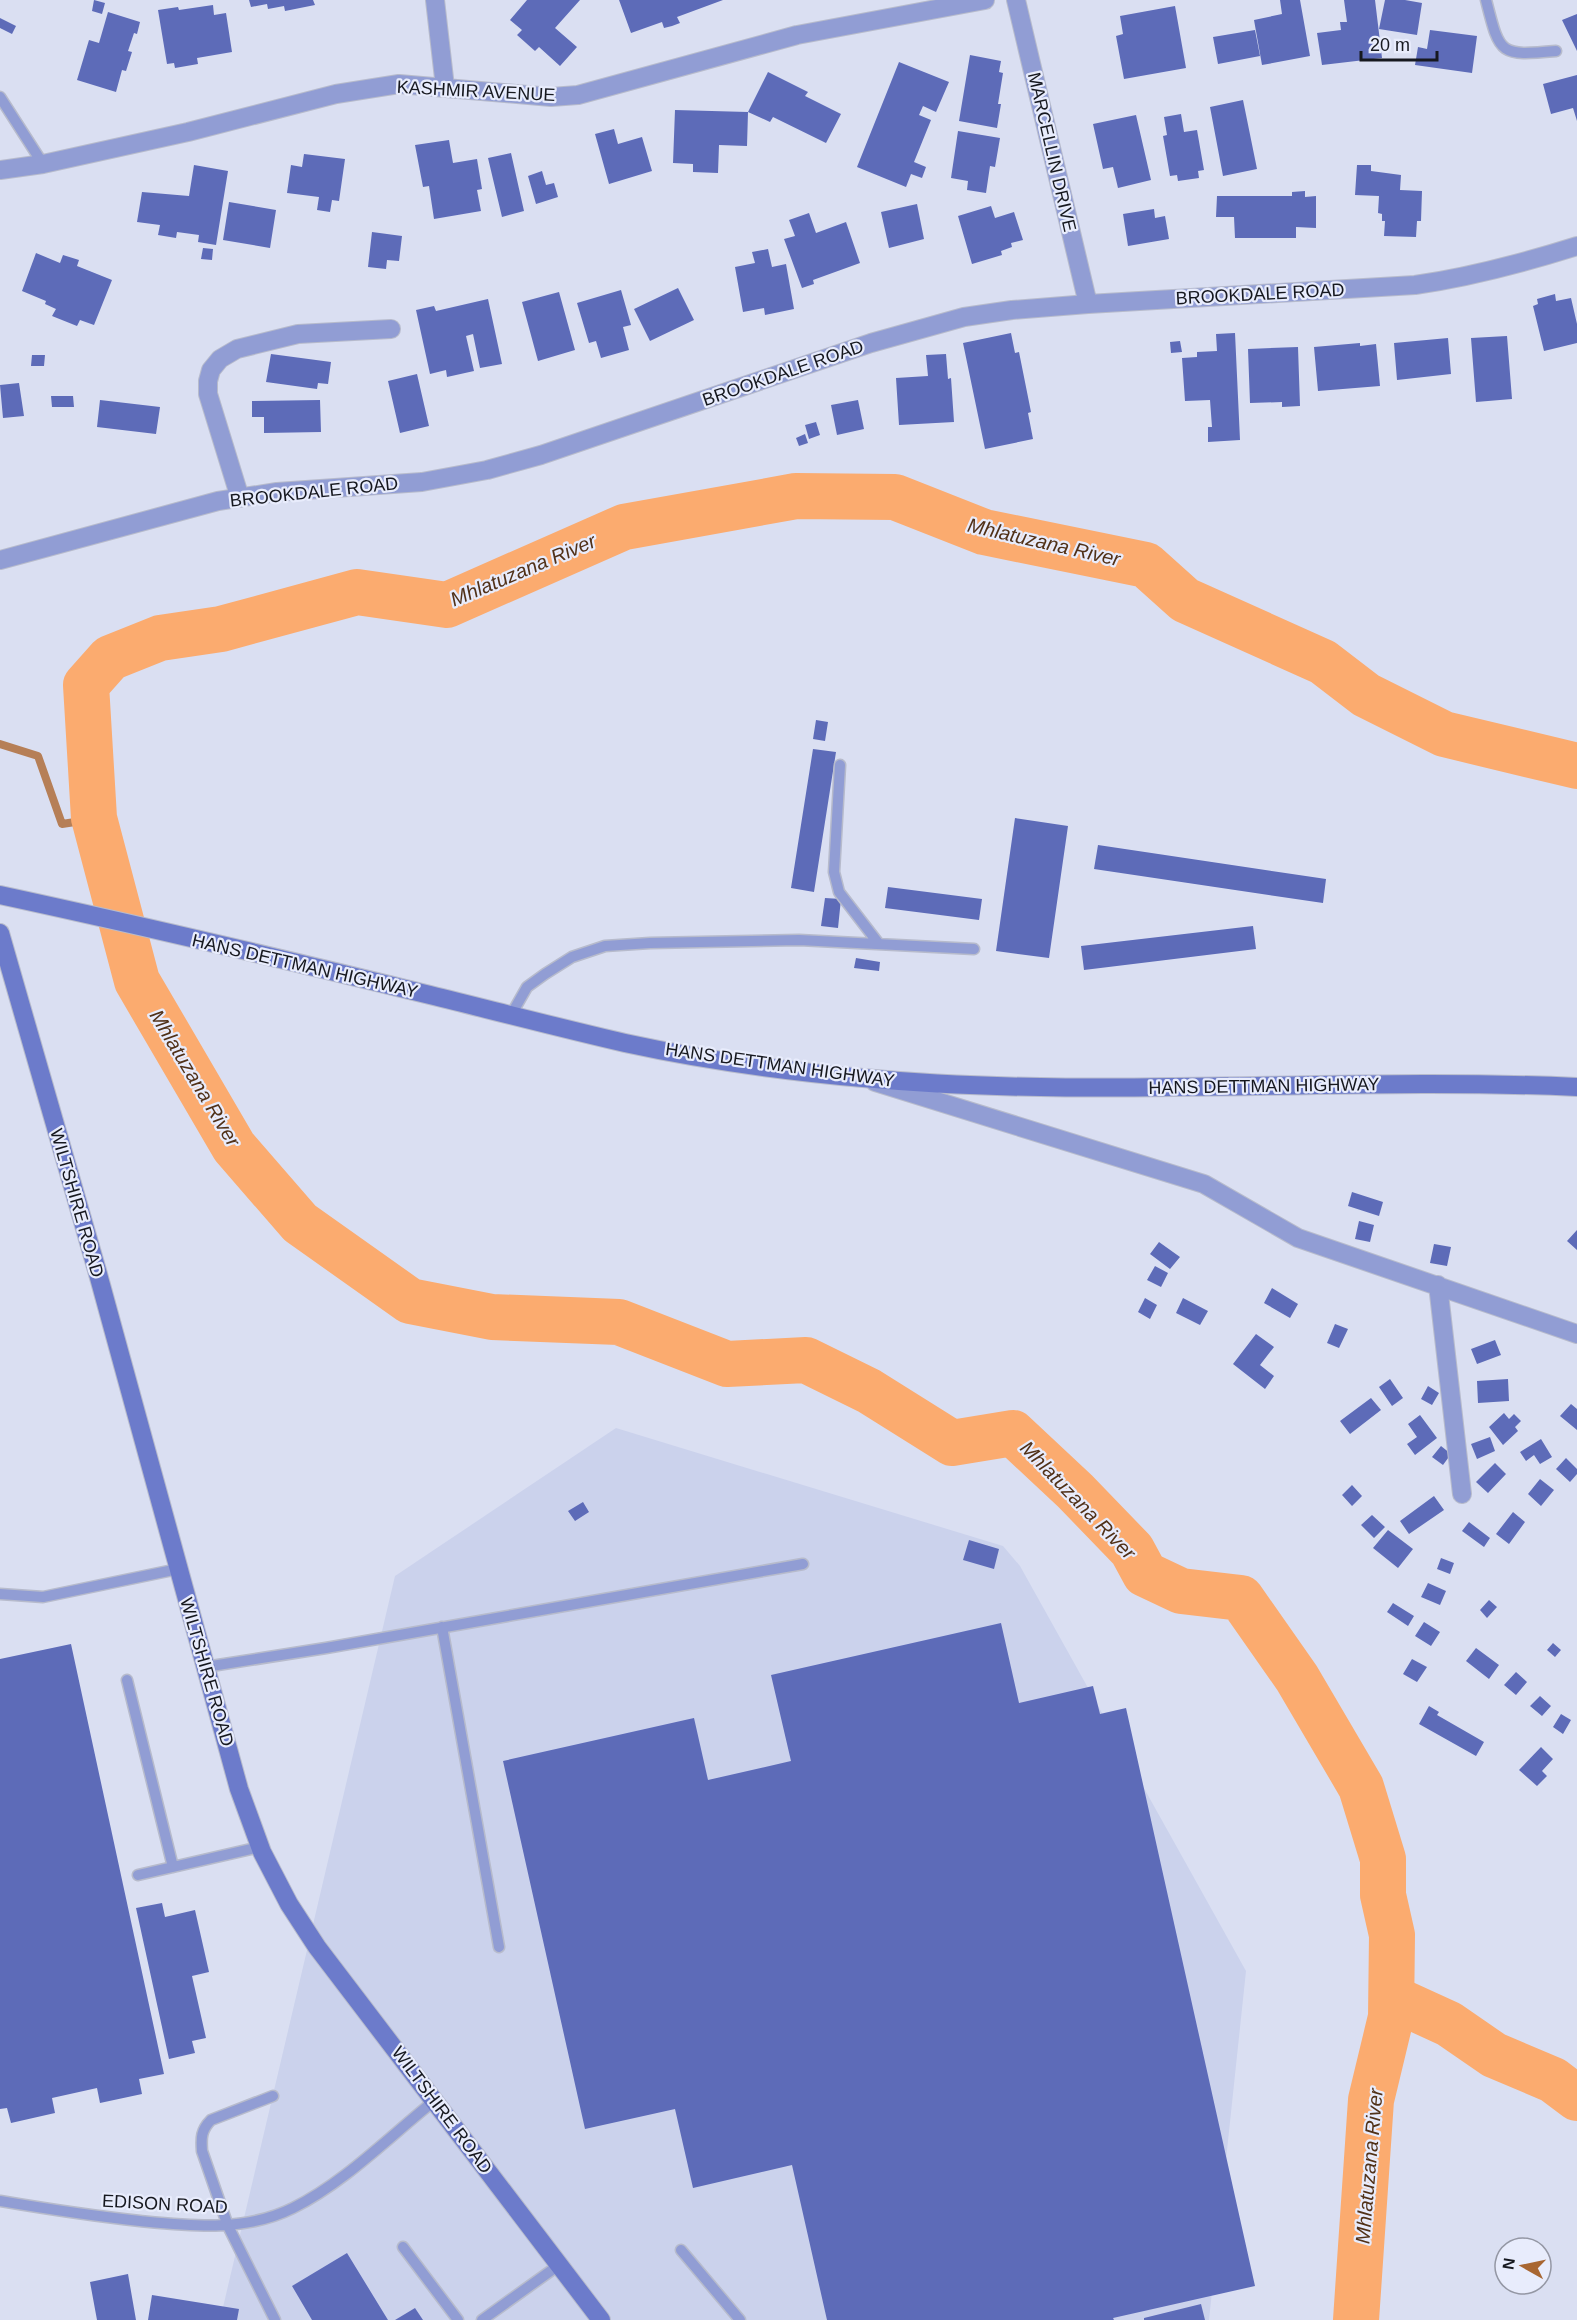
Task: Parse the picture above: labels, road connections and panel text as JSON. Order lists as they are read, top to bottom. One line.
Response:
{"streets":{"street":["KASHMIR AVENUE","MARCELLIN DRIVE","BROOKDALE ROAD","HANS DETTMAN HIGHWAY","WILTSHIRE ROAD"],"lane":["EDISON ROAD"]},"crossings":[["MARCELLIN DRIVE","BROOKDALE ROAD"],["WILTSHIRE ROAD","EDISON ROAD"]],"water":["Mhlatuzana River"],"scale_bar":"20 m","north":"left"}
